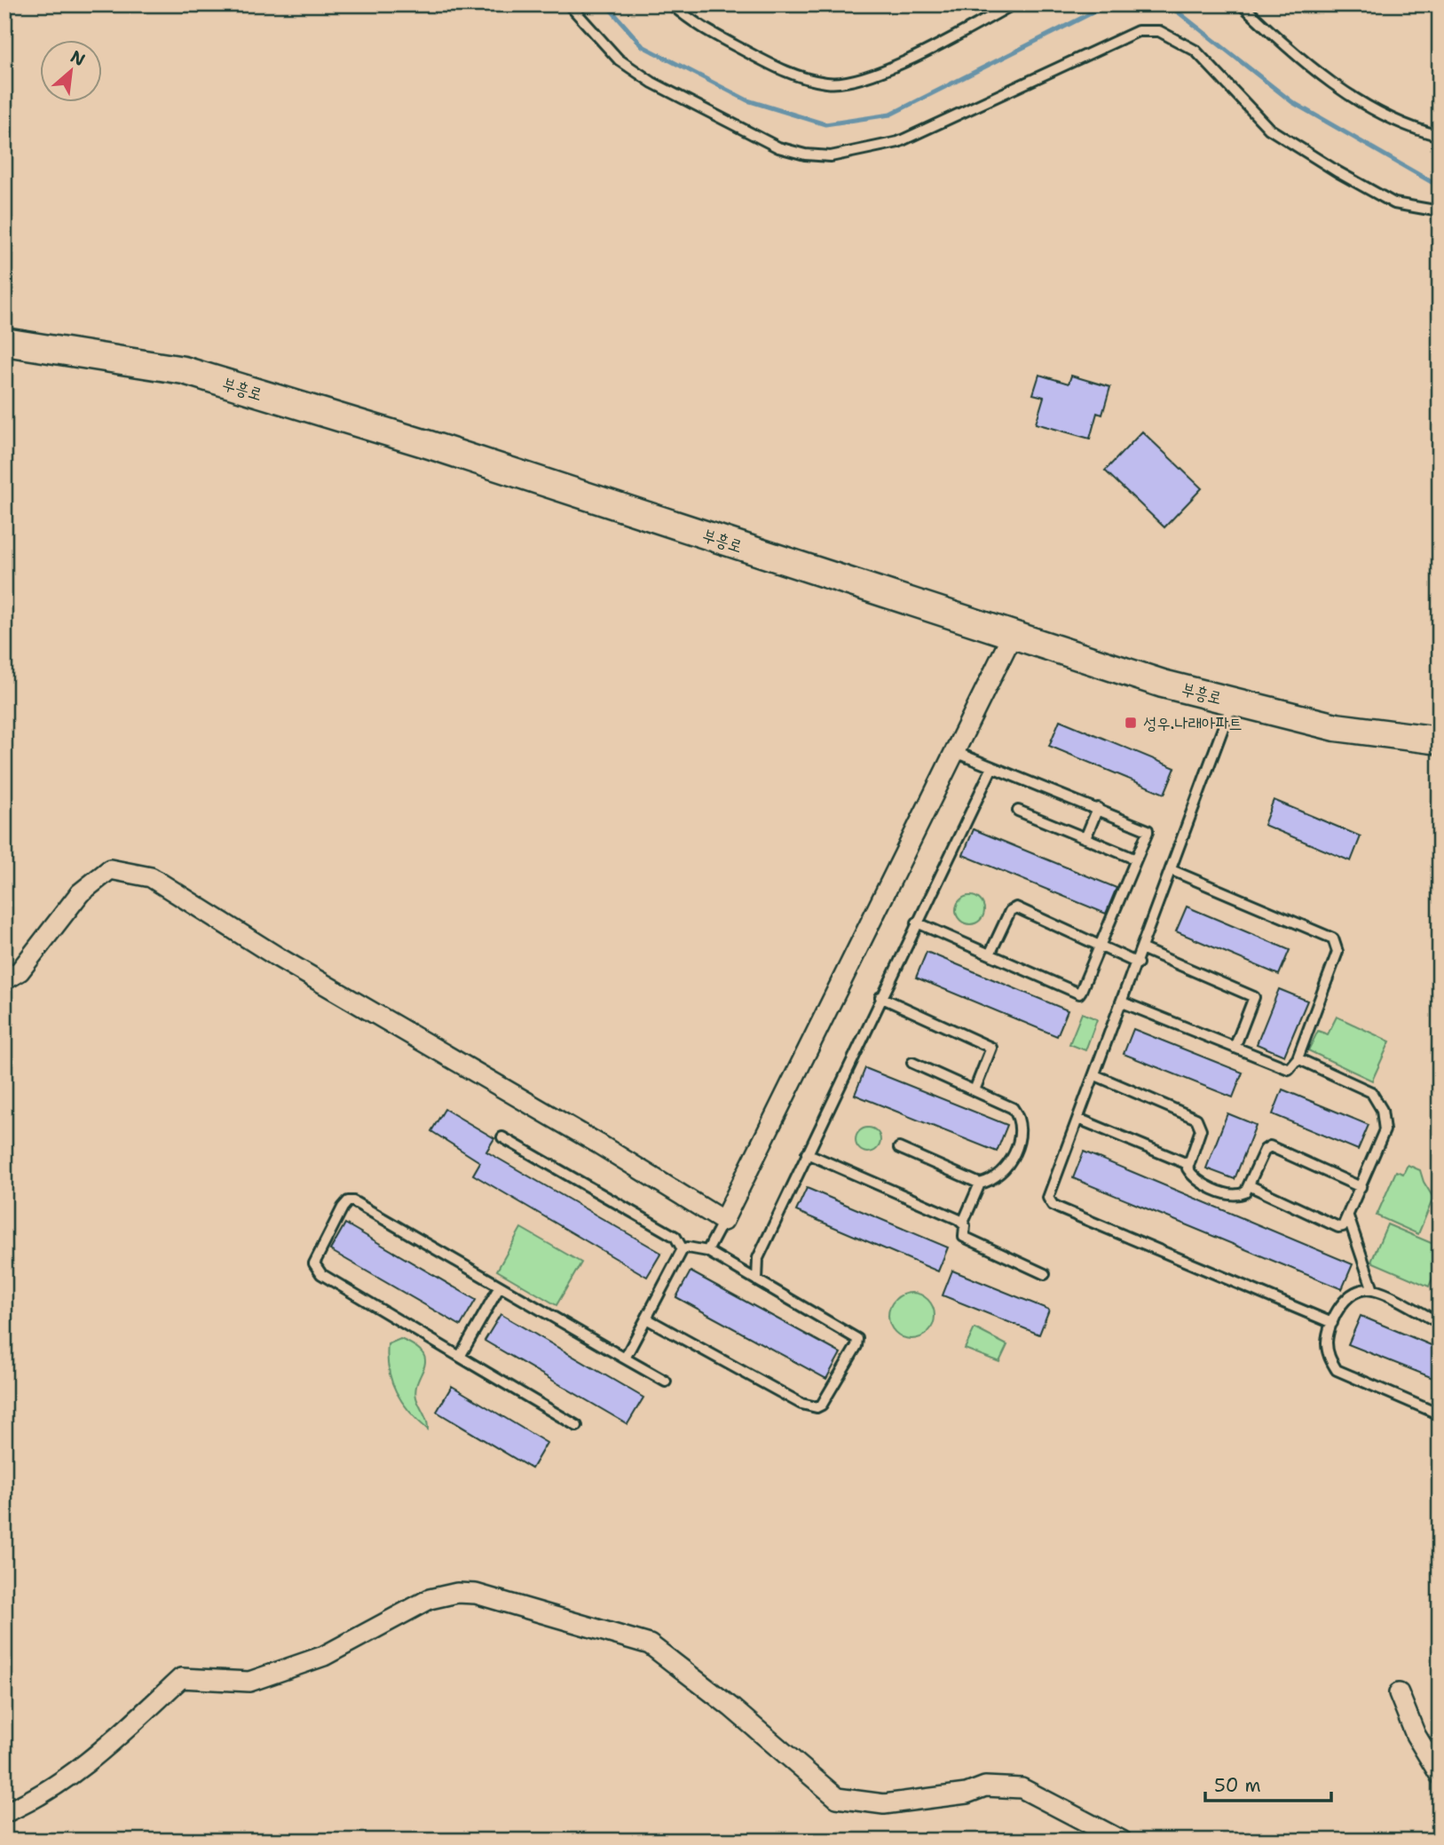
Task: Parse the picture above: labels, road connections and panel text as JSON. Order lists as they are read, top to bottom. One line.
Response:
{"streets":{"main road":["부흥로"]},"places":{"transit":["성우.나래아파트"]},"scale_bar":"50 m","north":"top right"}
